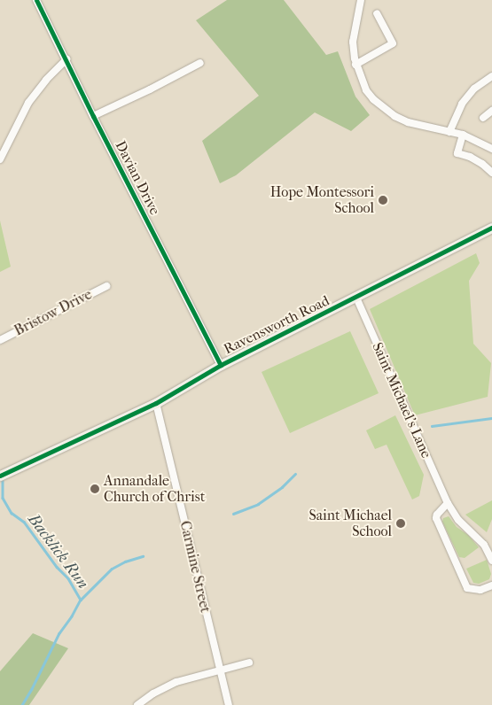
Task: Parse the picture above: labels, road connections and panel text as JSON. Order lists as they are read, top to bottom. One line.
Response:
{"streets":{"main road":["Ravensworth Road"],"street":["Davian Drive","Bristow Drive","Saint Michael's Lane","Carmine Street"]},"crossings":[["Davian Drive","Ravensworth Road"],["Ravensworth Road","Saint Michael's Lane"],["Ravensworth Road","Carmine Street"]],"water":["Backlick Run"],"places":["Hope Montessori School","Annandale Church of Christ","Saint Michael School"]}
